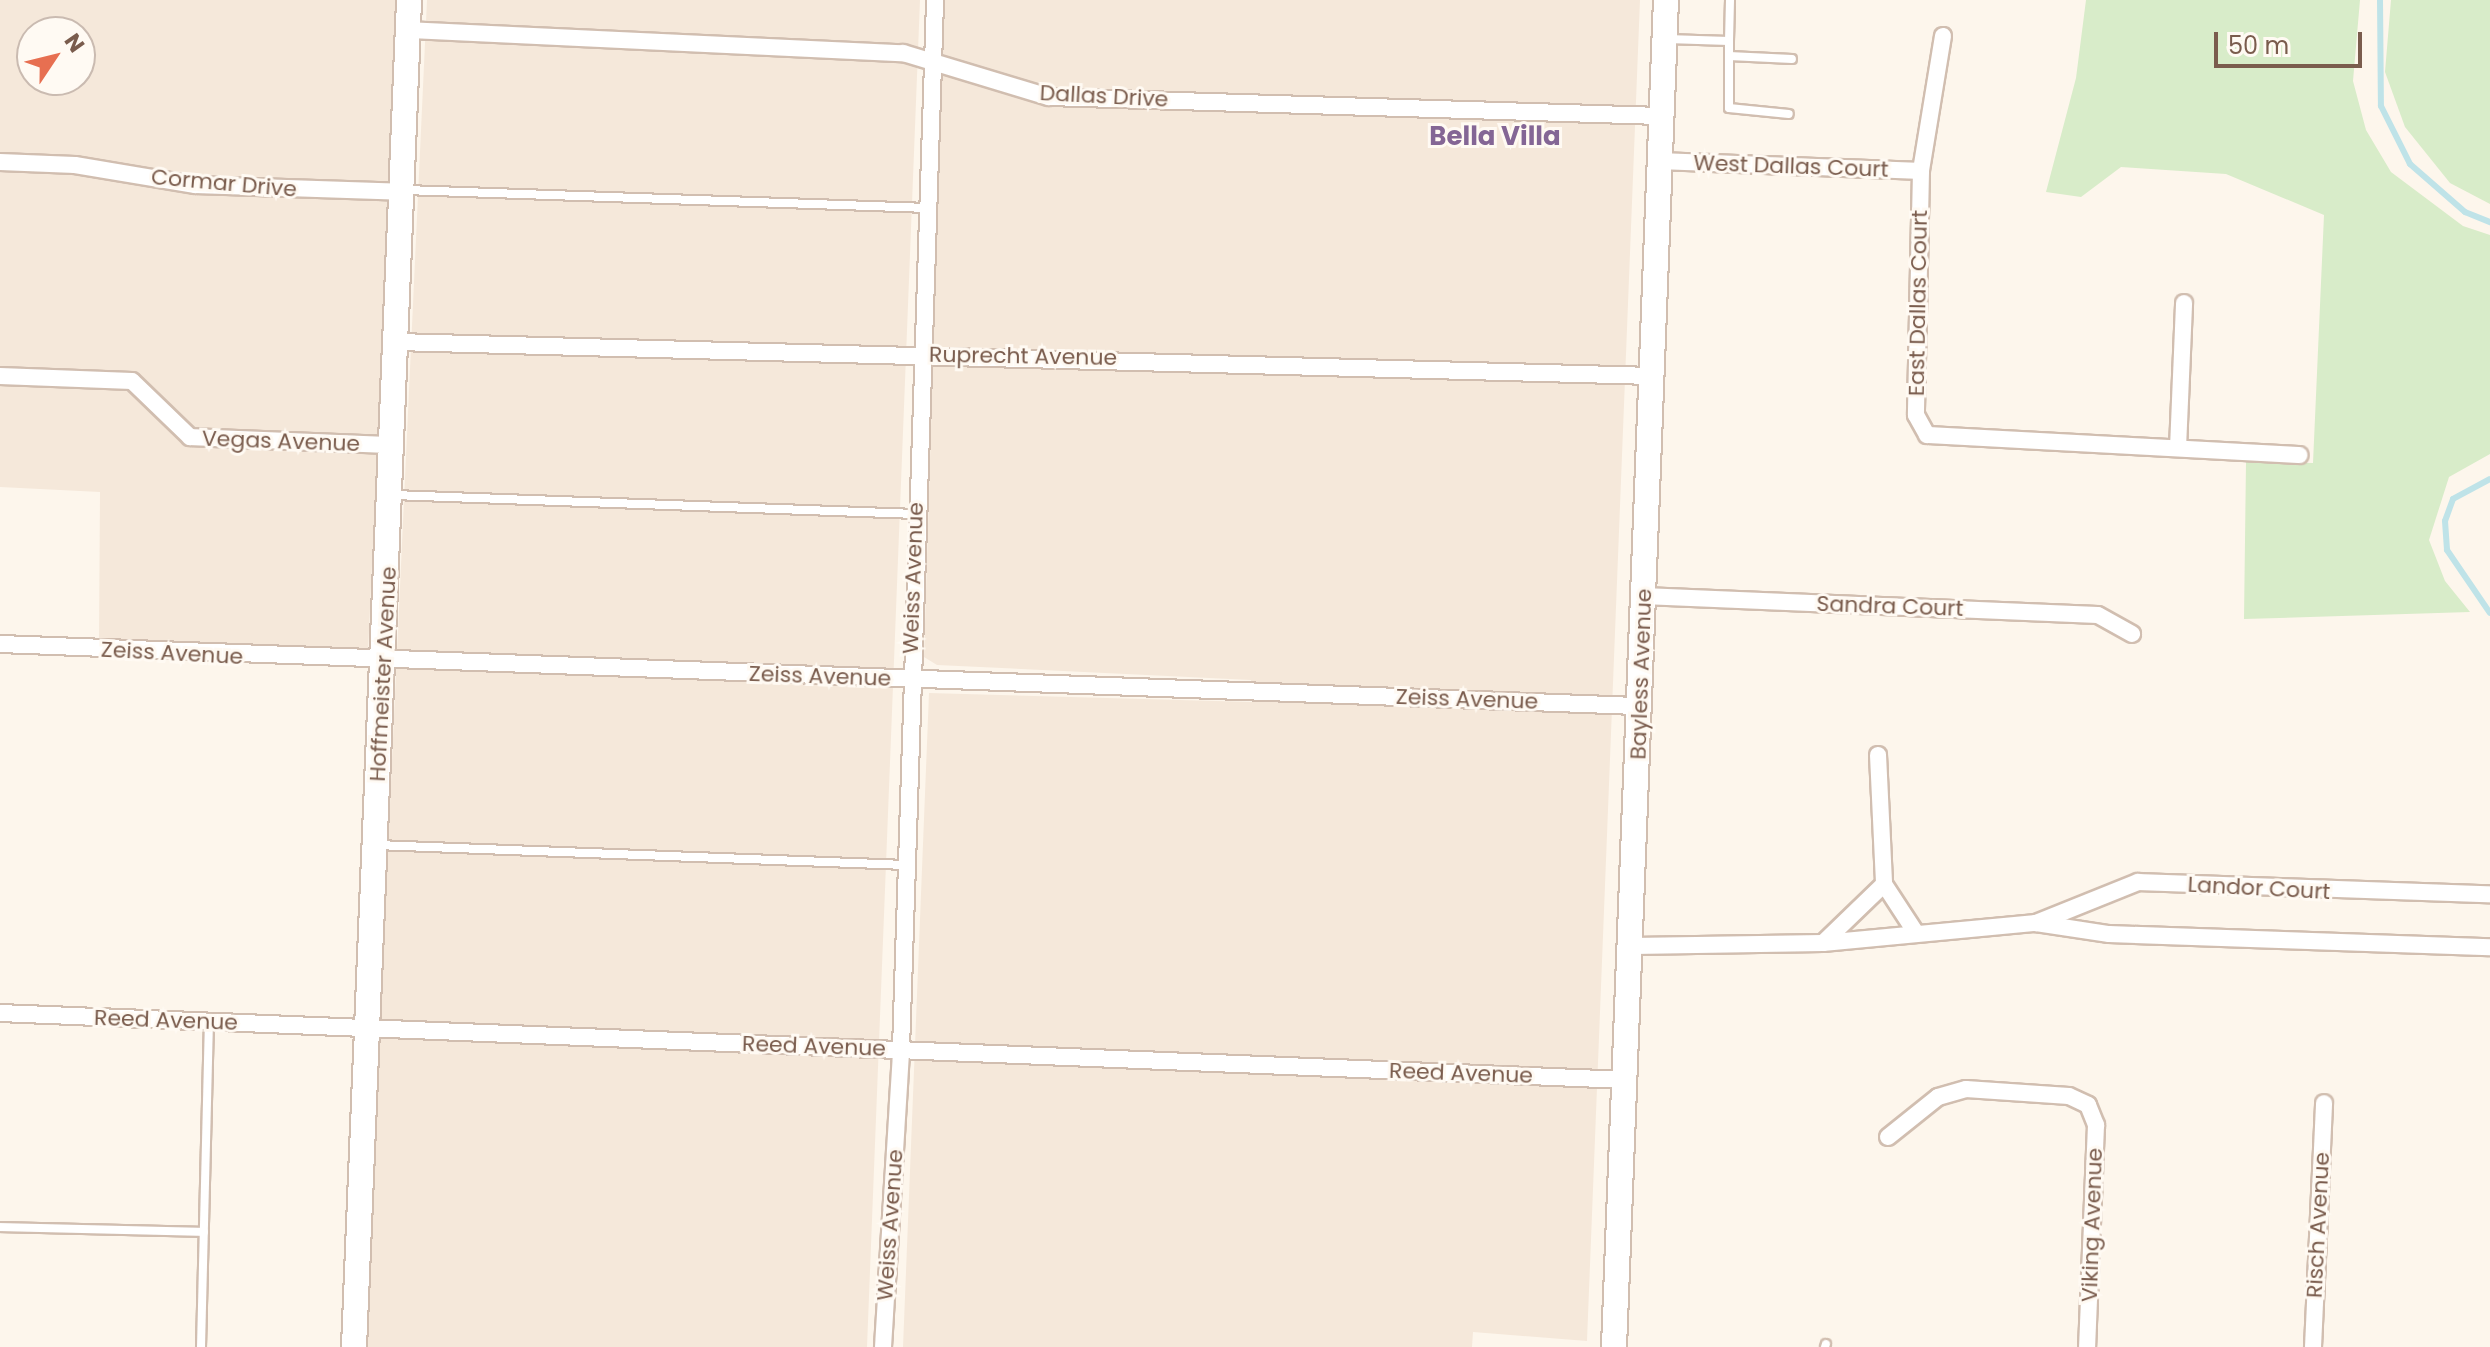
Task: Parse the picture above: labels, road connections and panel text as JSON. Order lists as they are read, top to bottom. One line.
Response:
{"streets":{"street":["Dallas Drive","West Dallas Court","Cormar Drive","East Dallas Court","Ruprecht Avenue","Vegas Avenue","Weiss Avenue","Sandra Court","Zeiss Avenue","Hoffmeister Avenue","Bayless Avenue","Landor Court","Reed Avenue","Viking Avenue","Risch Avenue"]},"crossings":[["Dallas Drive","Weiss Avenue"],["Dallas Drive","Hoffmeister Avenue"],["Dallas Drive","Bayless Avenue"],["West Dallas Court","East Dallas Court"],["West Dallas Court","Bayless Avenue"],["Cormar Drive","Hoffmeister Avenue"],["Ruprecht Avenue","Weiss Avenue"],["Ruprecht Avenue","Hoffmeister Avenue"],["Ruprecht Avenue","Bayless Avenue"],["Vegas Avenue","Hoffmeister Avenue"],["Weiss Avenue","Zeiss Avenue"],["Weiss Avenue","Reed Avenue"],["Sandra Court","Bayless Avenue"],["Zeiss Avenue","Hoffmeister Avenue"],["Zeiss Avenue","Bayless Avenue"],["Hoffmeister Avenue","Reed Avenue"],["Bayless Avenue","Landor Court"],["Bayless Avenue","Reed Avenue"]],"districts":["Bella Villa"],"scale_bar":"50 m","north":"top right"}
